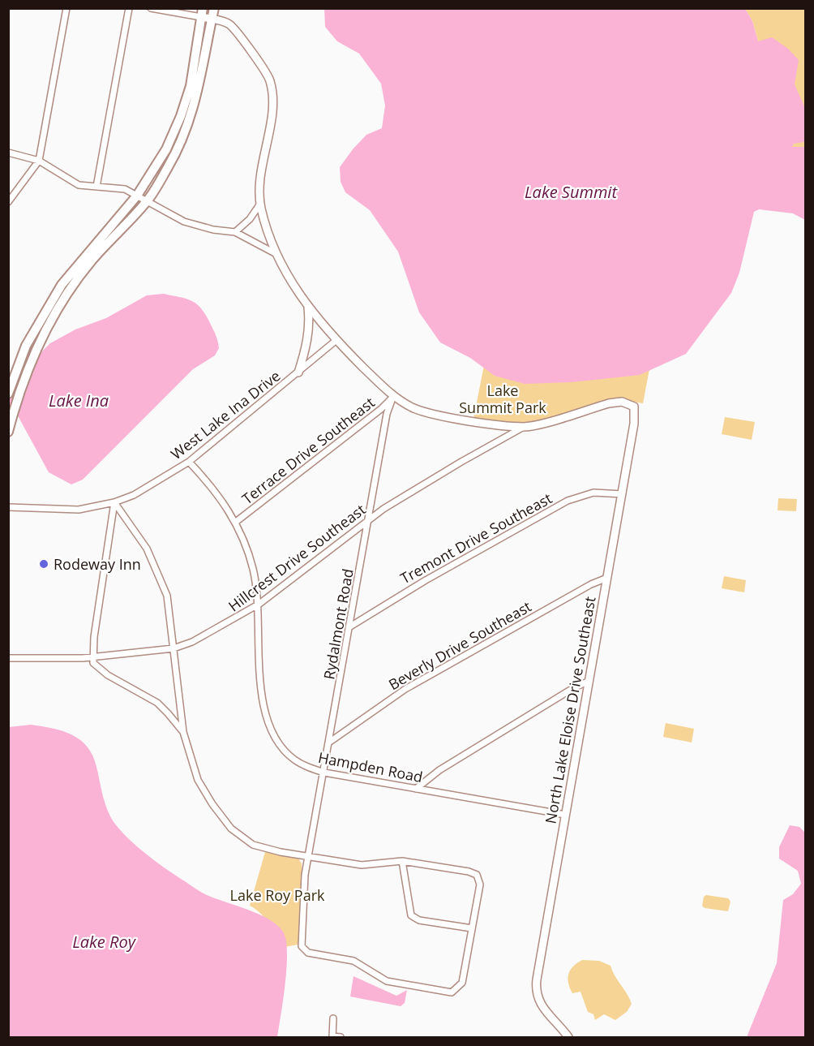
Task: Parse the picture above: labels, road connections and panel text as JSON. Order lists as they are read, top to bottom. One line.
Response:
{"streets":{"street":["West Lake Ina Drive","Terrace Drive Southeast","Tremont Drive Southeast","Hillcrest Drive Southeast","Rydalmont Road","Beverly Drive Southeast","North Lake Eloise Drive Southeast","Hampden Road"]},"crossings":[["West Lake Ina Drive","Hampden Road"],["Terrace Drive Southeast","Rydalmont Road"],["Terrace Drive Southeast","Hampden Road"],["Tremont Drive Southeast","Rydalmont Road"],["Tremont Drive Southeast","North Lake Eloise Drive Southeast"],["Hillcrest Drive Southeast","Rydalmont Road"],["Hillcrest Drive Southeast","North Lake Eloise Drive Southeast"],["Hillcrest Drive Southeast","Hampden Road"],["Rydalmont Road","Beverly Drive Southeast"],["Rydalmont Road","Hampden Road"],["Beverly Drive Southeast","North Lake Eloise Drive Southeast"],["North Lake Eloise Drive Southeast","Hampden Road"]],"water":["Lake Summit","Lake Ina","Lake Roy"],"parks":["Lake Summit Park","Lake Roy Park"],"places":["Rodeway Inn"]}
